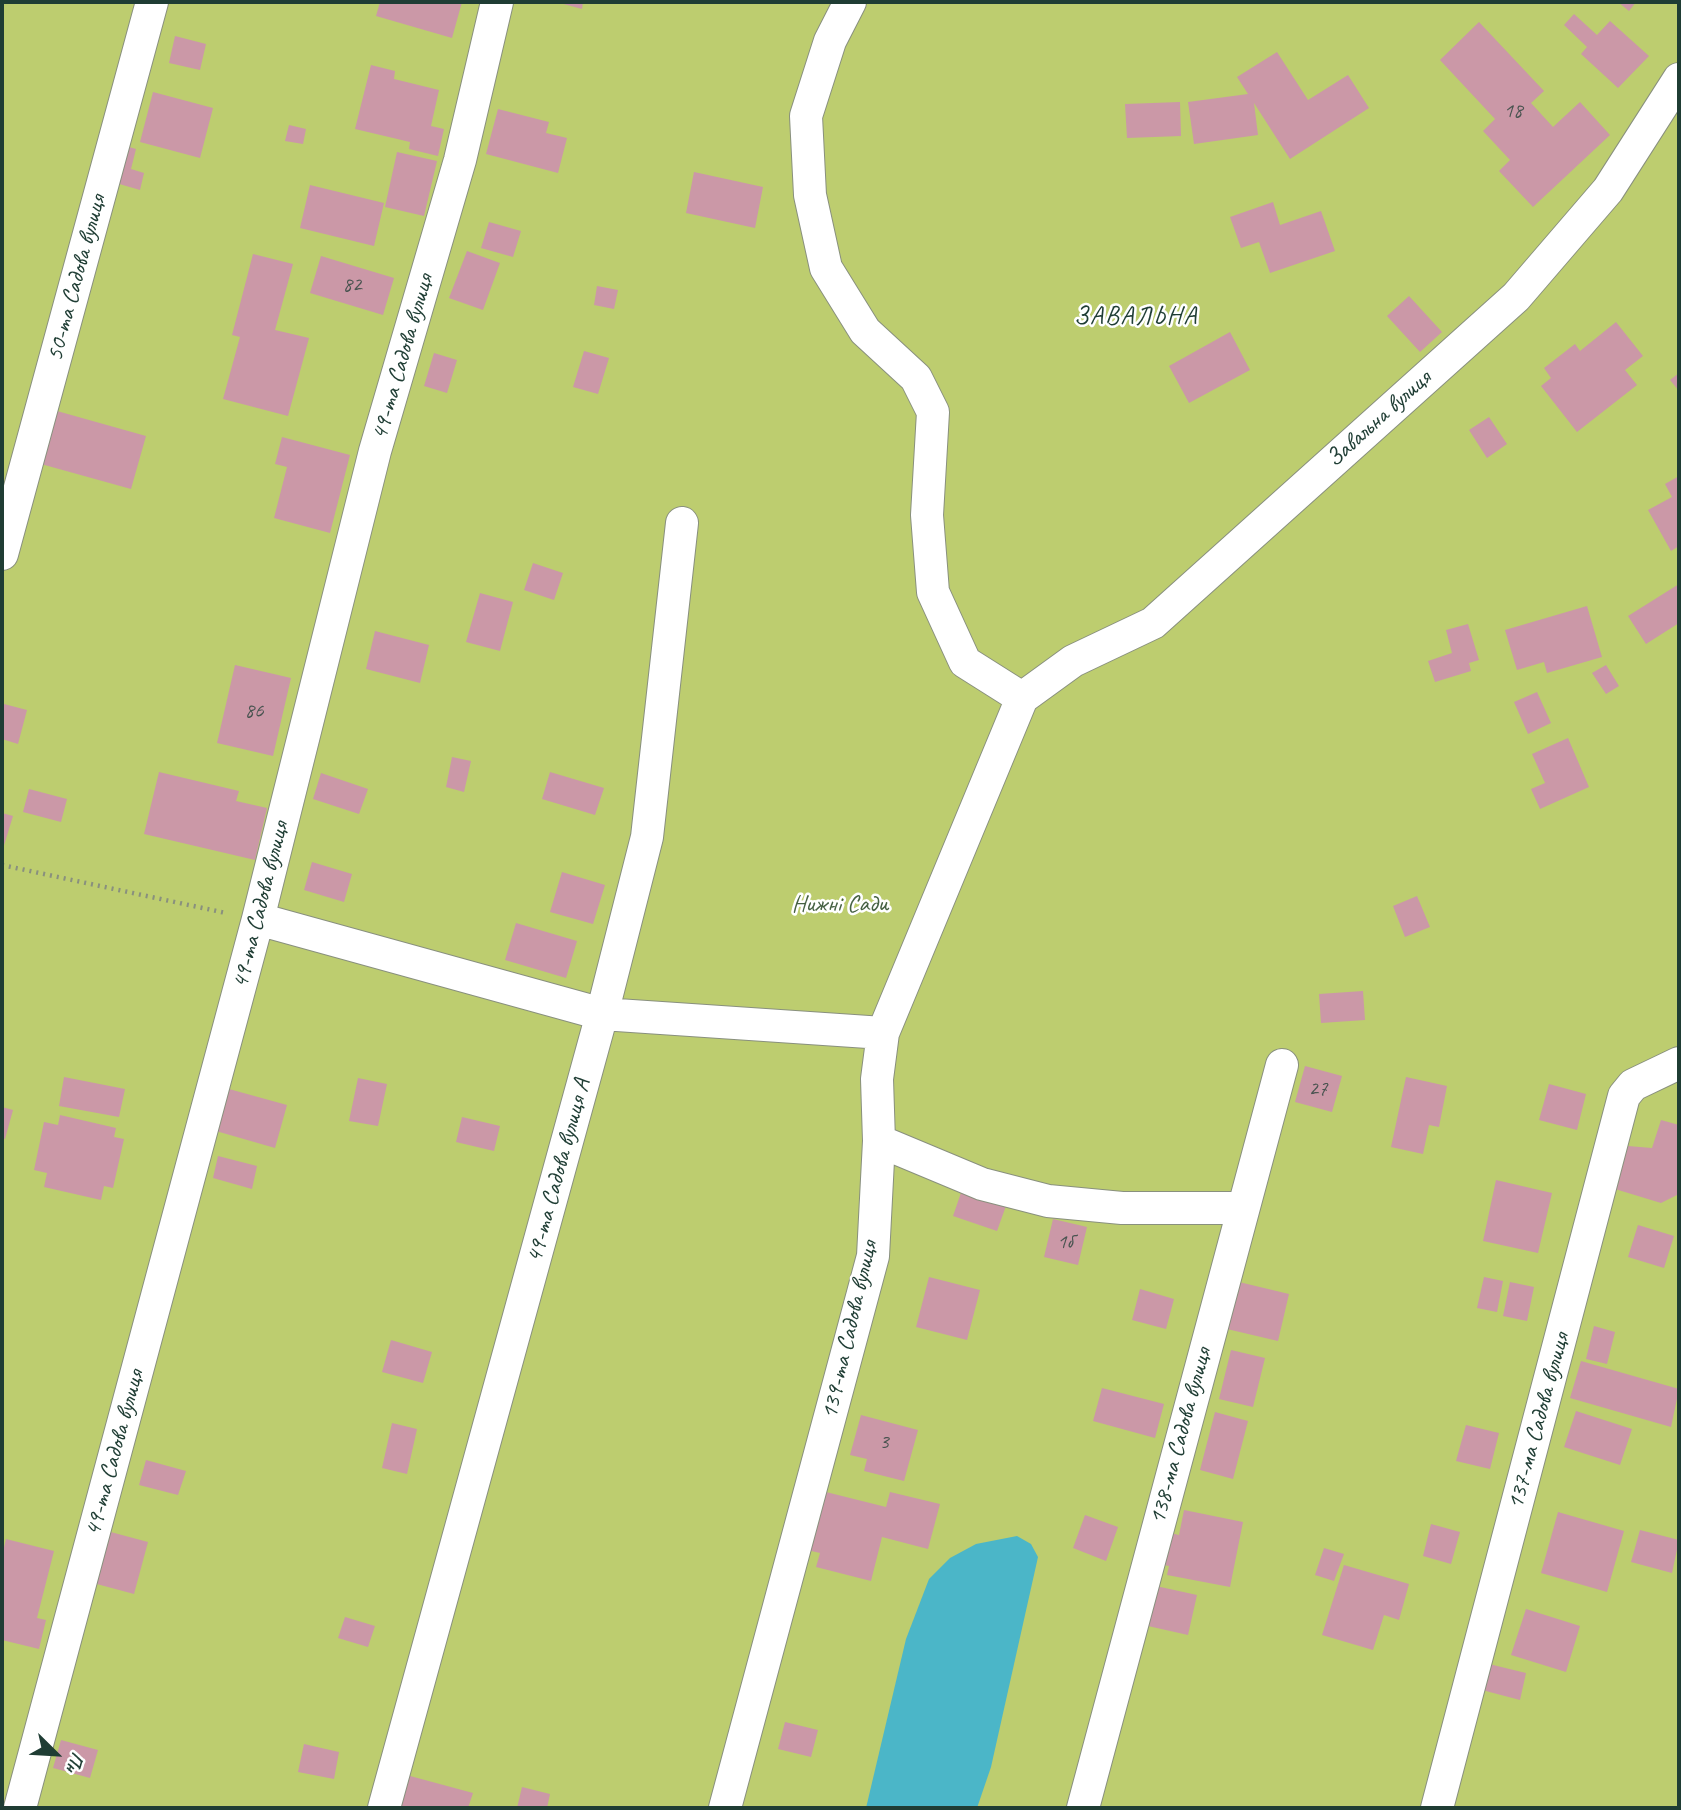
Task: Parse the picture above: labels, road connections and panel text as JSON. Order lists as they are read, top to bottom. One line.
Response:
{"streets":{"street":["50-та Садова вулиця","49-та Садова вулиця","Завальна вулиця","49-та Садова вулиця А","139-та Садова вулиця","137-ма Садова вулиця","138-ма Садова вулиця"]},"crossings":[["Завальна вулиця","139-та Садова вулиця"]],"districts":["ЗАВАЛЬНА"],"parks":["Нижні Сади"],"house_numbers":["18","82","86","27","1б","3"],"north":"bottom right"}
